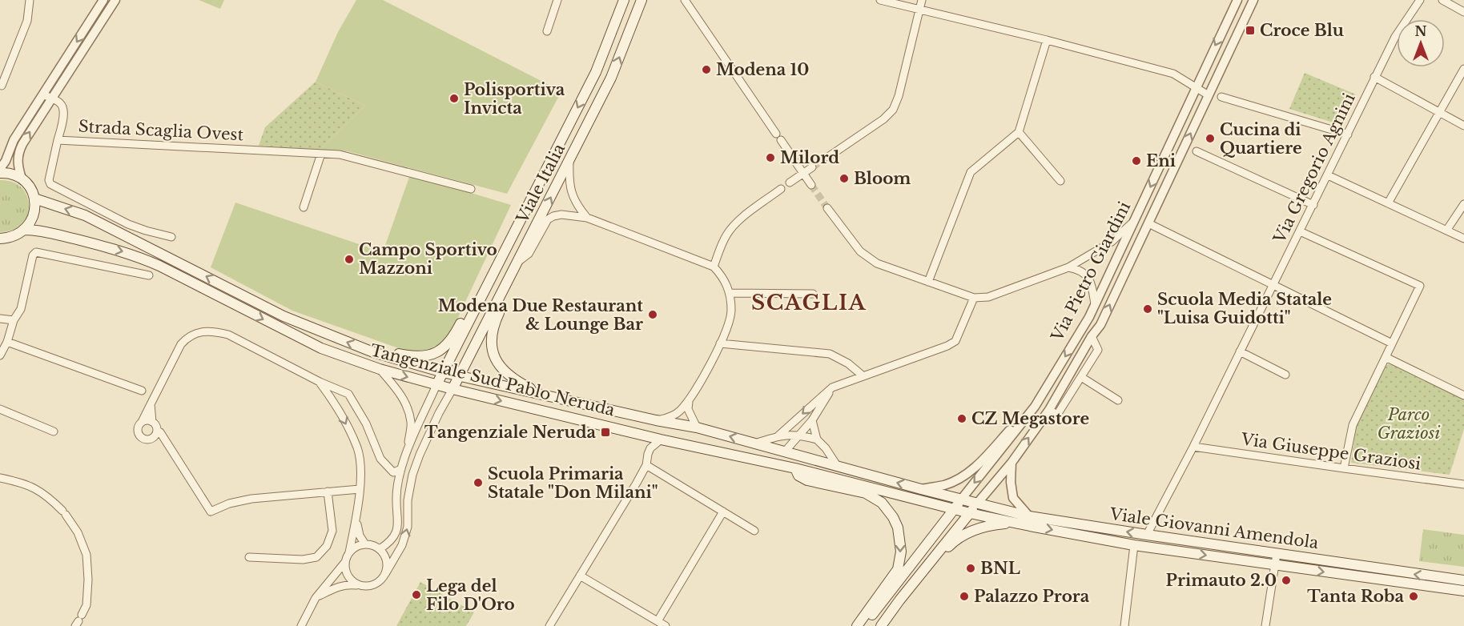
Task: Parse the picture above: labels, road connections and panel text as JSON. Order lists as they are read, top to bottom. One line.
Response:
{"streets":{"main road":["Viale Italia","Via Pietro Giardini","Tangenziale Sud Pablo Neruda","Viale Giovanni Amendola"],"street":["Strada Scaglia Ovest","Via Gregorio Agnini","Via Giuseppe Graziosi"]},"crossings":[["Via Gregorio Agnini","Via Giuseppe Graziosi"],["Via Gregorio Agnini","Viale Giovanni Amendola"],["Viale Italia","Tangenziale Sud Pablo Neruda"],["Via Pietro Giardini","Tangenziale Sud Pablo Neruda"],["Via Pietro Giardini","Viale Giovanni Amendola"],["Tangenziale Sud Pablo Neruda","Viale Giovanni Amendola"]],"districts":["SCAGLIA"],"parks":["Parco Graziosi"],"places":{"transit":["Croce Blu","Tangenziale Neruda"],"other":["Modena 10","Polisportiva Invicta","Cucina di Quartiere","Milord","Eni","Bloom","Campo Sportivo Mazzoni","Scuola Media Statale \"Luisa Guidotti\"","Modena Due Restaurant & Lounge Bar","CZ Megastore","Scuola Primaria Statale \"Don Milani\"","BNL","Primauto 2.0","Lega del Filo D'Oro","Palazzo Prora","Tanta Roba"]},"north":"top"}
